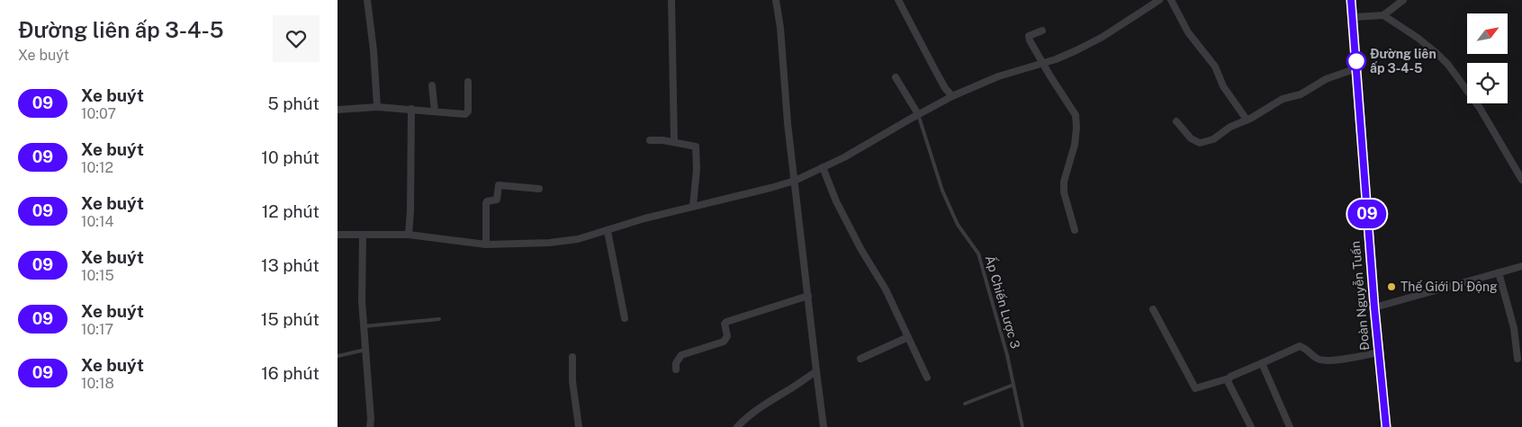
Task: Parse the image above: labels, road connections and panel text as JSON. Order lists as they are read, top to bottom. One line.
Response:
{"streets":{"main road":["Đoàn Nguyễn Tuấn"],"lane":["Ấp Chiến Lược 3"]},"places":["Đường liên ấp 3-4-5","Thế Giới Di Động"],"lines":["bus line 09"],"north":"top right","page":{"heading":["Đường liên ấp 3-4-5","Xe buýt"],"on_map":"09","list":[{"mark":"09","name":"Xe buýt","note":"10:07","value":"5 phút"},{"mark":"09","name":"Xe buýt","note":"10:12","value":"10 phút"},{"mark":"09","name":"Xe buýt","note":"10:14","value":"12 phút"},{"mark":"09","name":"Xe buýt","note":"10:15","value":"13 phút"},{"mark":"09","name":"Xe buýt","note":"10:17","value":"15 phút"},{"mark":"09","name":"Xe buýt","note":"10:18","value":"16 phút"}]}}
